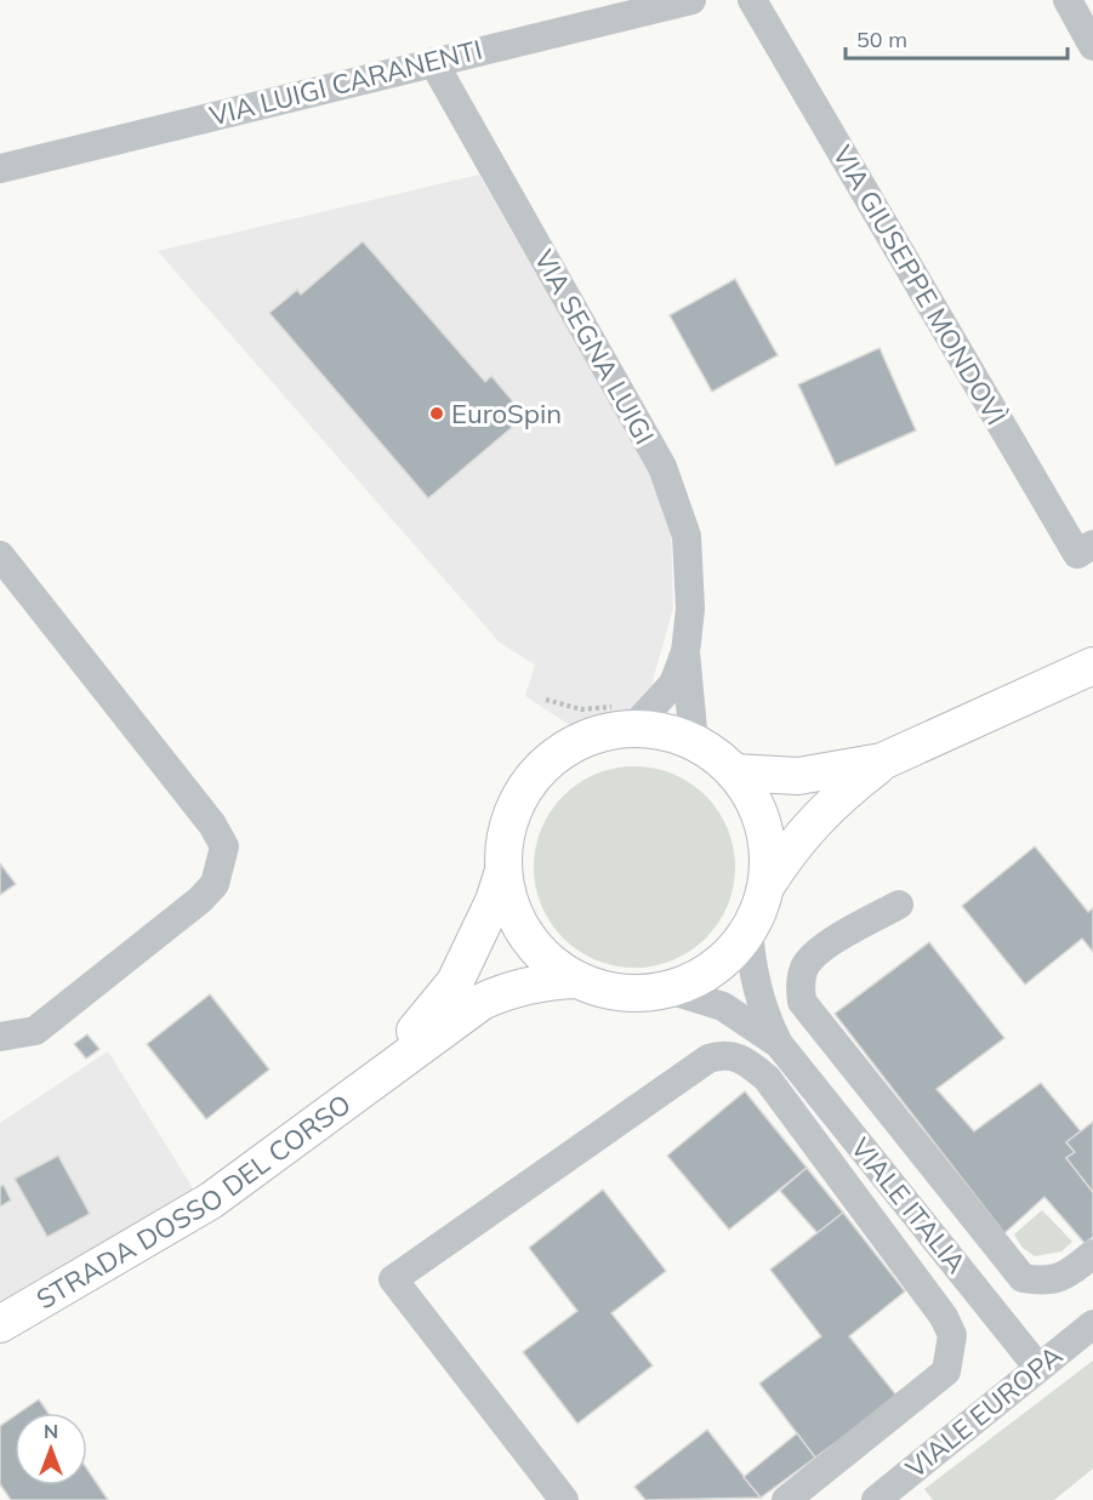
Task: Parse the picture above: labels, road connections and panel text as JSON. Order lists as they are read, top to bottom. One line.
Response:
{"streets":{"main road":["STRADA DOSSO DEL CORSO"],"street":["VIA LUIGI CARANENTI","VIA GIUSEPPE MONDOVÌ","VIA SEGNA LUIGI","VIALE ITALIA","VIALE EUROPA"]},"crossings":[["VIA LUIGI CARANENTI","VIA SEGNA LUIGI"],["VIALE ITALIA","VIALE EUROPA"]],"places":["EuroSpin"],"scale_bar":"50 m","north":"top"}
